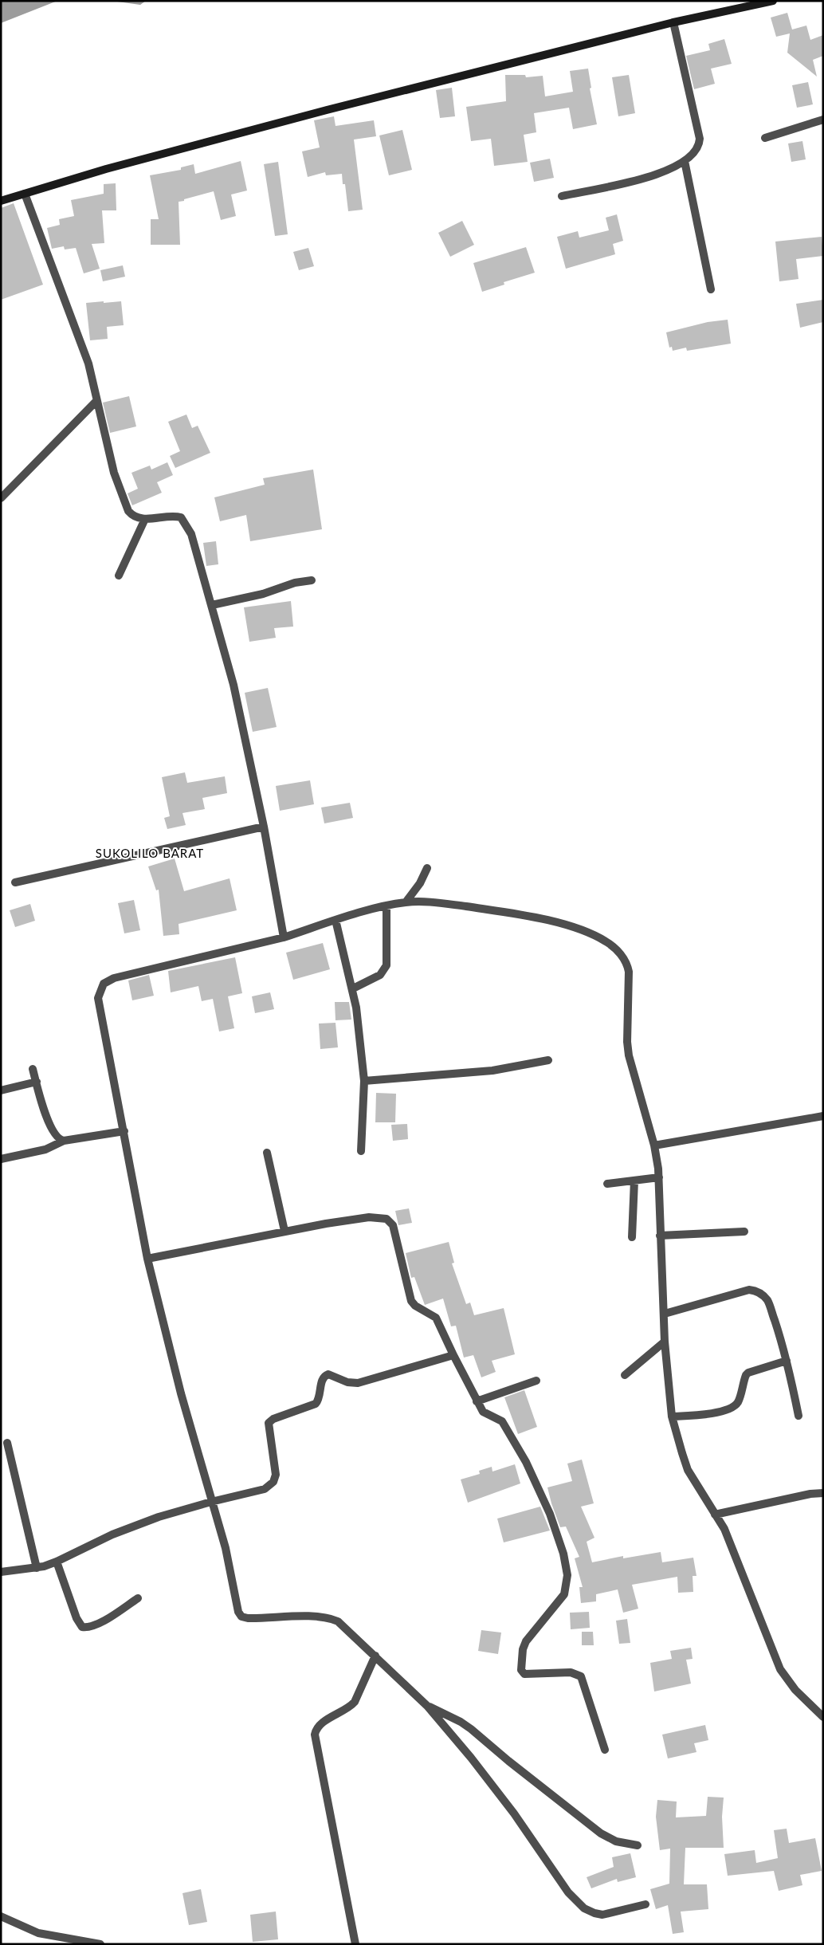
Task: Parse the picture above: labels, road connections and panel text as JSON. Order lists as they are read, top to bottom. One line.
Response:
{"districts":["SUKOLILO BARAT"]}
